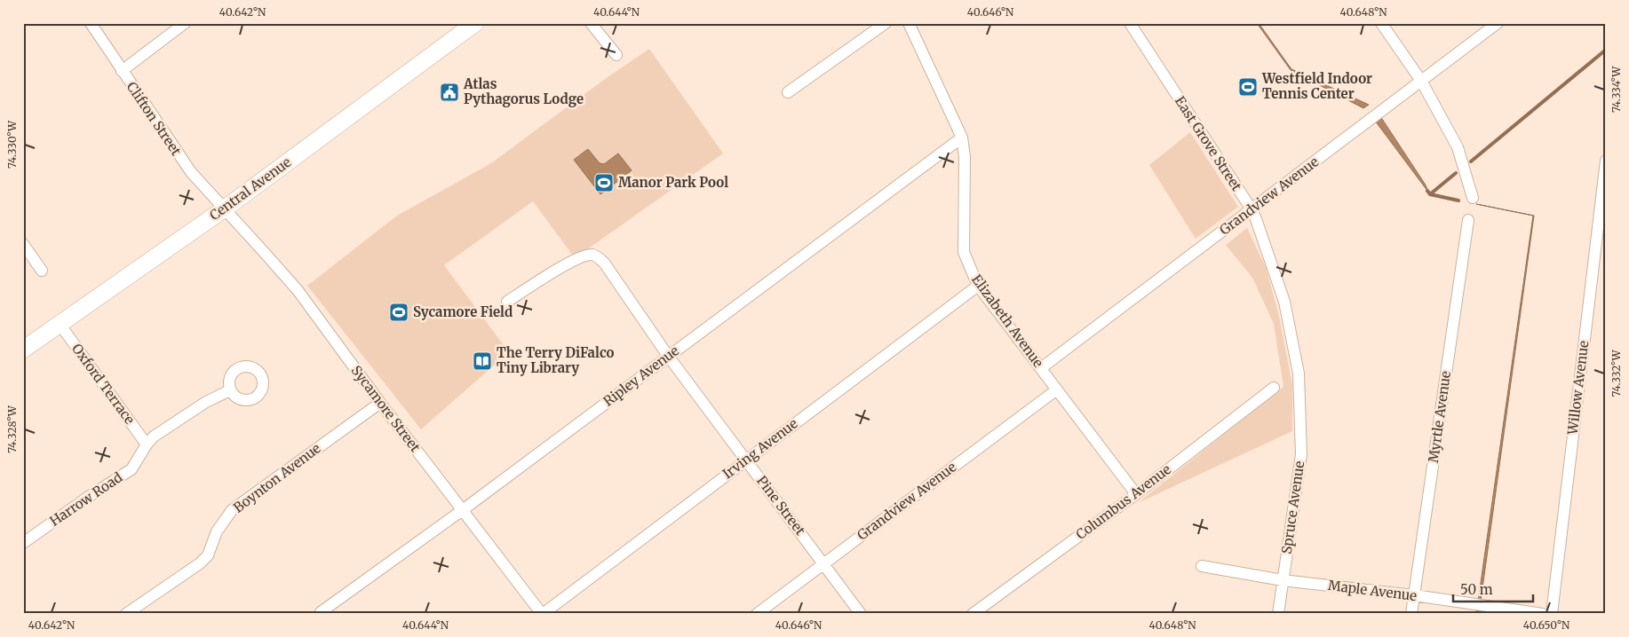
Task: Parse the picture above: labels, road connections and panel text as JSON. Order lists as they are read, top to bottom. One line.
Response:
{"streets":{"main road":["Central Avenue"],"street":["Clifton Street","East Grove Street","Grandview Avenue","Elizabeth Avenue","Ripley Avenue","Oxford Terrace","Willow Avenue","Sycamore Street","Myrtle Avenue","Irving Avenue","Boynton Avenue","Harrow Road","Columbus Avenue","Pine Street","Spruce Avenue","Maple Avenue"]},"crossings":[["Clifton Street","Central Avenue"],["Clifton Street","Sycamore Street"],["East Grove Street","Grandview Avenue"],["East Grove Street","Spruce Avenue"],["Central Avenue","Oxford Terrace"],["Central Avenue","Sycamore Street"],["Grandview Avenue","Elizabeth Avenue"],["Grandview Avenue","Pine Street"],["Elizabeth Avenue","Ripley Avenue"],["Elizabeth Avenue","Irving Avenue"],["Elizabeth Avenue","Columbus Avenue"],["Ripley Avenue","Sycamore Street"],["Ripley Avenue","Pine Street"],["Oxford Terrace","Harrow Road"],["Sycamore Street","Irving Avenue"],["Sycamore Street","Boynton Avenue"],["Myrtle Avenue","Maple Avenue"],["Irving Avenue","Pine Street"],["Spruce Avenue","Maple Avenue"]],"places":{"sports":["Westfield Indoor Tennis Center","Manor Park Pool","Sycamore Field"],"public building":["Atlas Pythagorus Lodge"],"library":["The Terry DiFalco Tiny Library"]},"scale_bar":"50 m","coordinates":["40.642°N","40.644°N","40.646°N","40.648°N","74.334°W","74.330°W","74.332°W","74.328°W","40.650°N"]}
